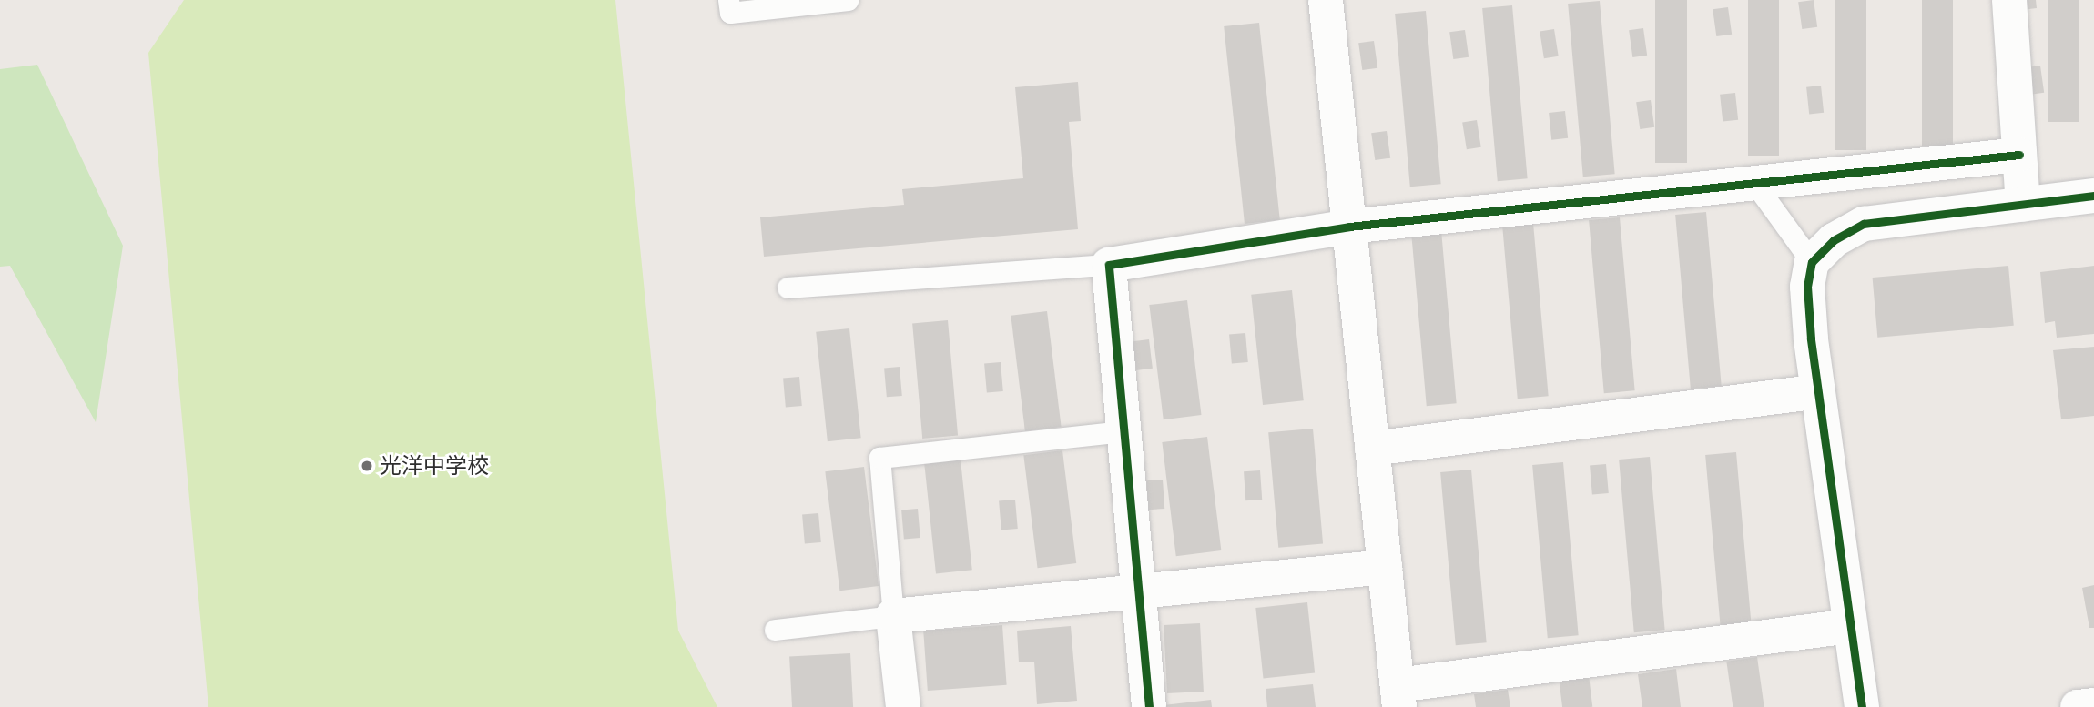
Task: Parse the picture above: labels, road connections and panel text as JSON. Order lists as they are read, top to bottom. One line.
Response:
{"places":["光洋中学校"]}
